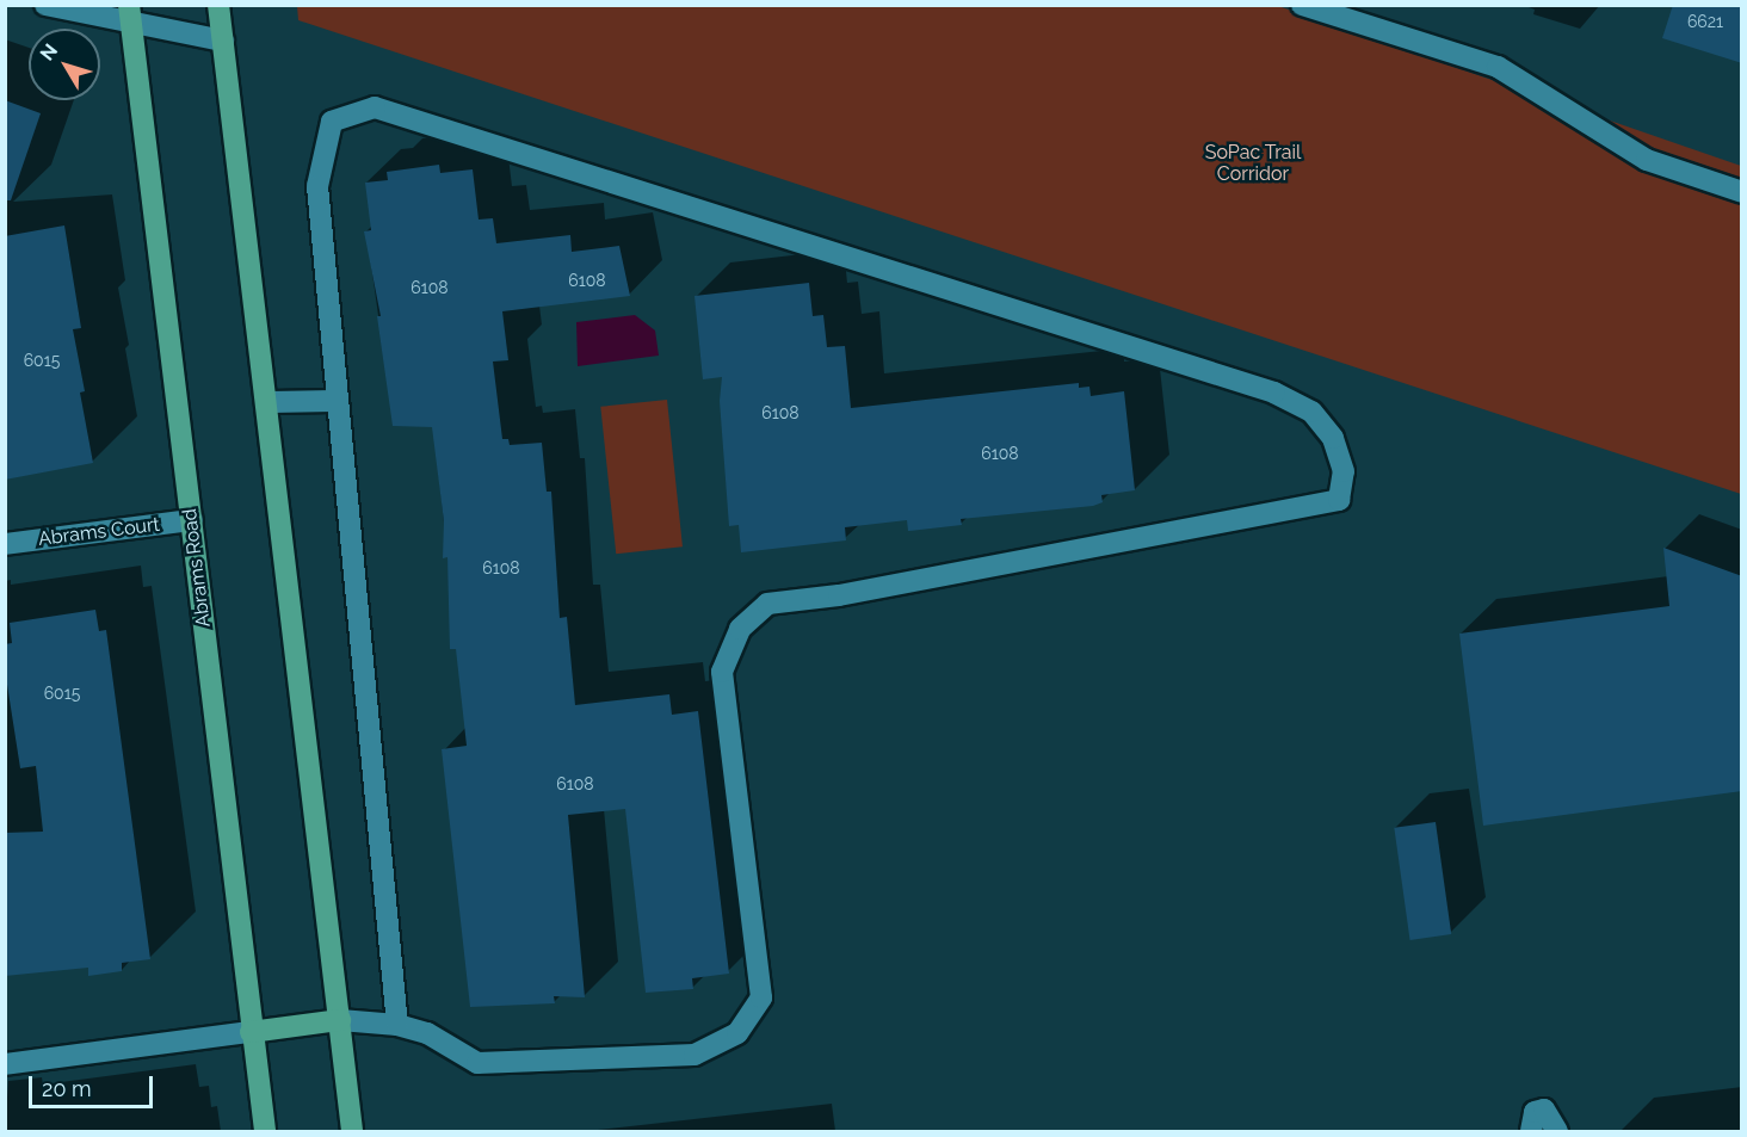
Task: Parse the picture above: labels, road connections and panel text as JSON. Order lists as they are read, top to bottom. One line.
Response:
{"streets":{"main road":["Abrams Road"],"street":["Abrams Court"]},"crossings":[["Abrams Court","Abrams Road"]],"parks":["SoPac Trail Corridor"],"house_numbers":["6621","6108","6108","6015","6108","6108","6108","6015","6108"],"scale_bar":"20 m","north":"top left"}
